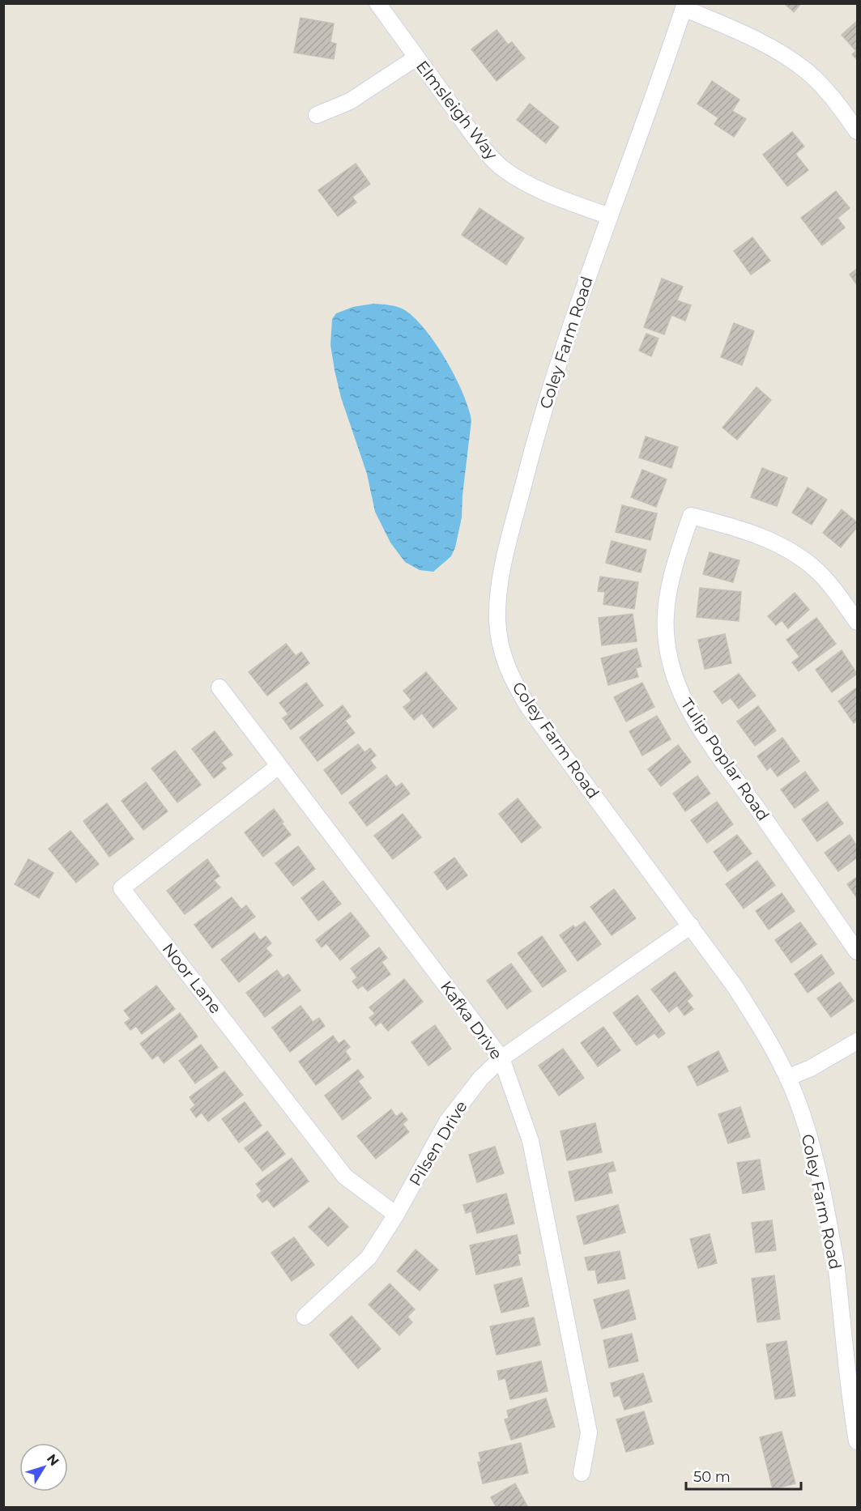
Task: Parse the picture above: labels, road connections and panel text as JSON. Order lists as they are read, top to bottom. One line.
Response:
{"streets":{"street":["Elmsleigh Way","Coley Farm Road","Tulip Poplar Road","Noor Lane","Kafka Drive","Pilsen Drive"]},"crossings":[["Elmsleigh Way","Coley Farm Road"],["Coley Farm Road","Pilsen Drive"],["Noor Lane","Kafka Drive"],["Noor Lane","Pilsen Drive"],["Kafka Drive","Pilsen Drive"]],"scale_bar":"50 m","north":"top right"}
